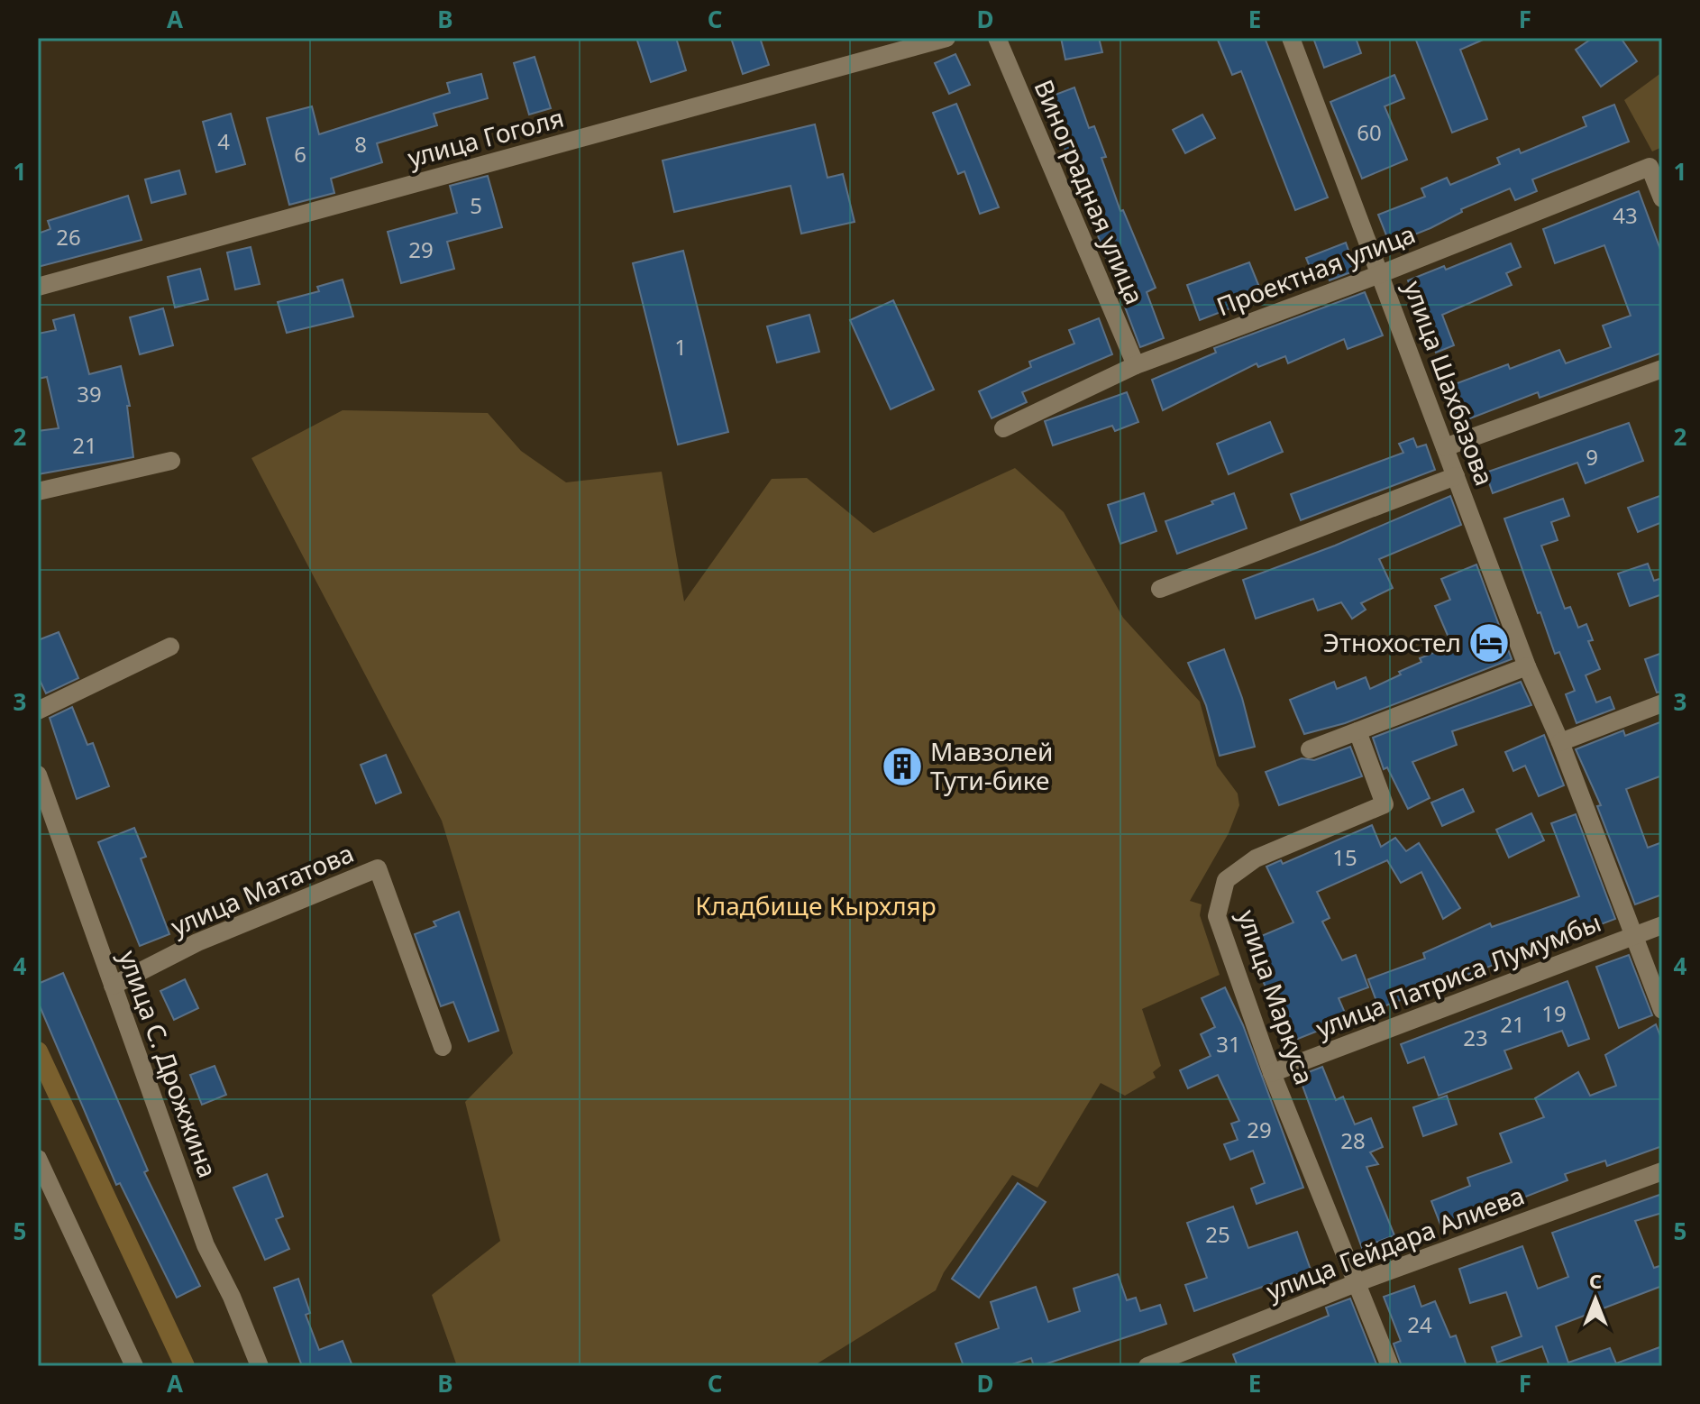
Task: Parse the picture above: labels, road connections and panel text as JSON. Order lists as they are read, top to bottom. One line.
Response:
{"streets":{"street":["улица Гоголя","Виноградная улица","Проектная улица","улица Шахбазова","улица Мататова","улица Патриса Лумумбы","улица Маркуса","улица С. Дрожжина","улица Гейдара Алиева"]},"crossings":[["Виноградная улица","Проектная улица"],["Проектная улица","улица Шахбазова"],["улица Шахбазова","улица Патриса Лумумбы"],["улица Мататова","улица С. Дрожжина"],["улица Патриса Лумумбы","улица Маркуса"],["улица Маркуса","улица Гейдара Алиева"]],"parks":["Кладбище Кырхляр"],"places":{"hotel":["Этнохостел"],"building":["Мавзолей Тути-бике"]},"house_numbers":["60","4","8","6","5","43","26","29","1","39","21","9","15","19","21","23","31","29","28","25","24"],"north":"top","grid":{"columns":["A","B","C","D","E","F"],"rows":["1","2","3","4","5"]}}
